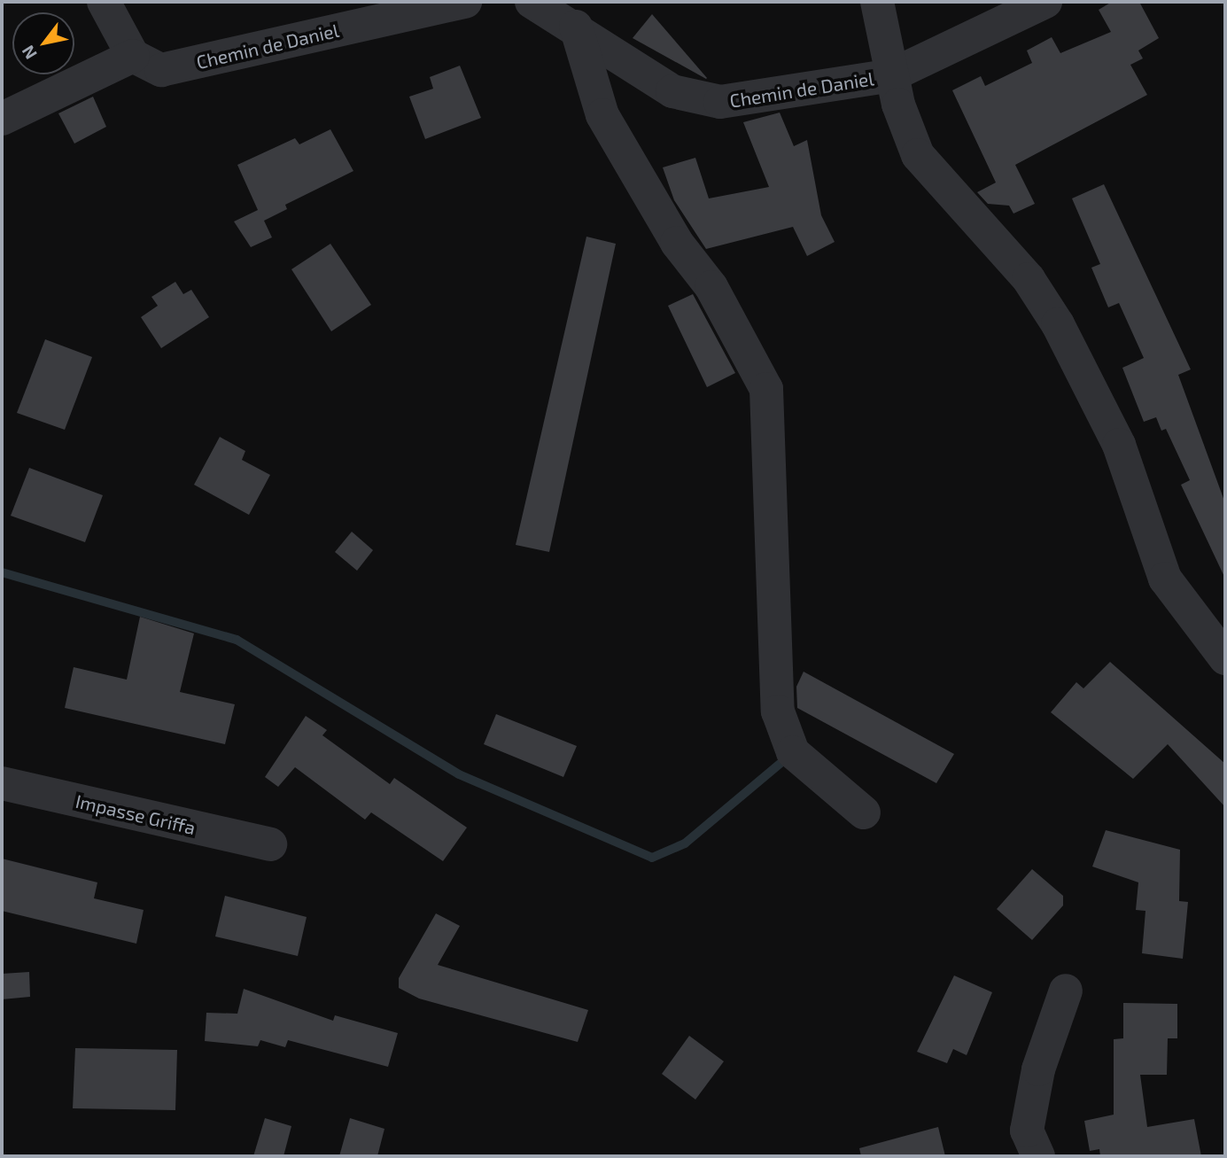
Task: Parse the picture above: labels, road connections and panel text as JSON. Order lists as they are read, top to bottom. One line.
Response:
{"streets":{"street":["Chemin de Daniel","Impasse Griffa"]},"north":"bottom left"}
